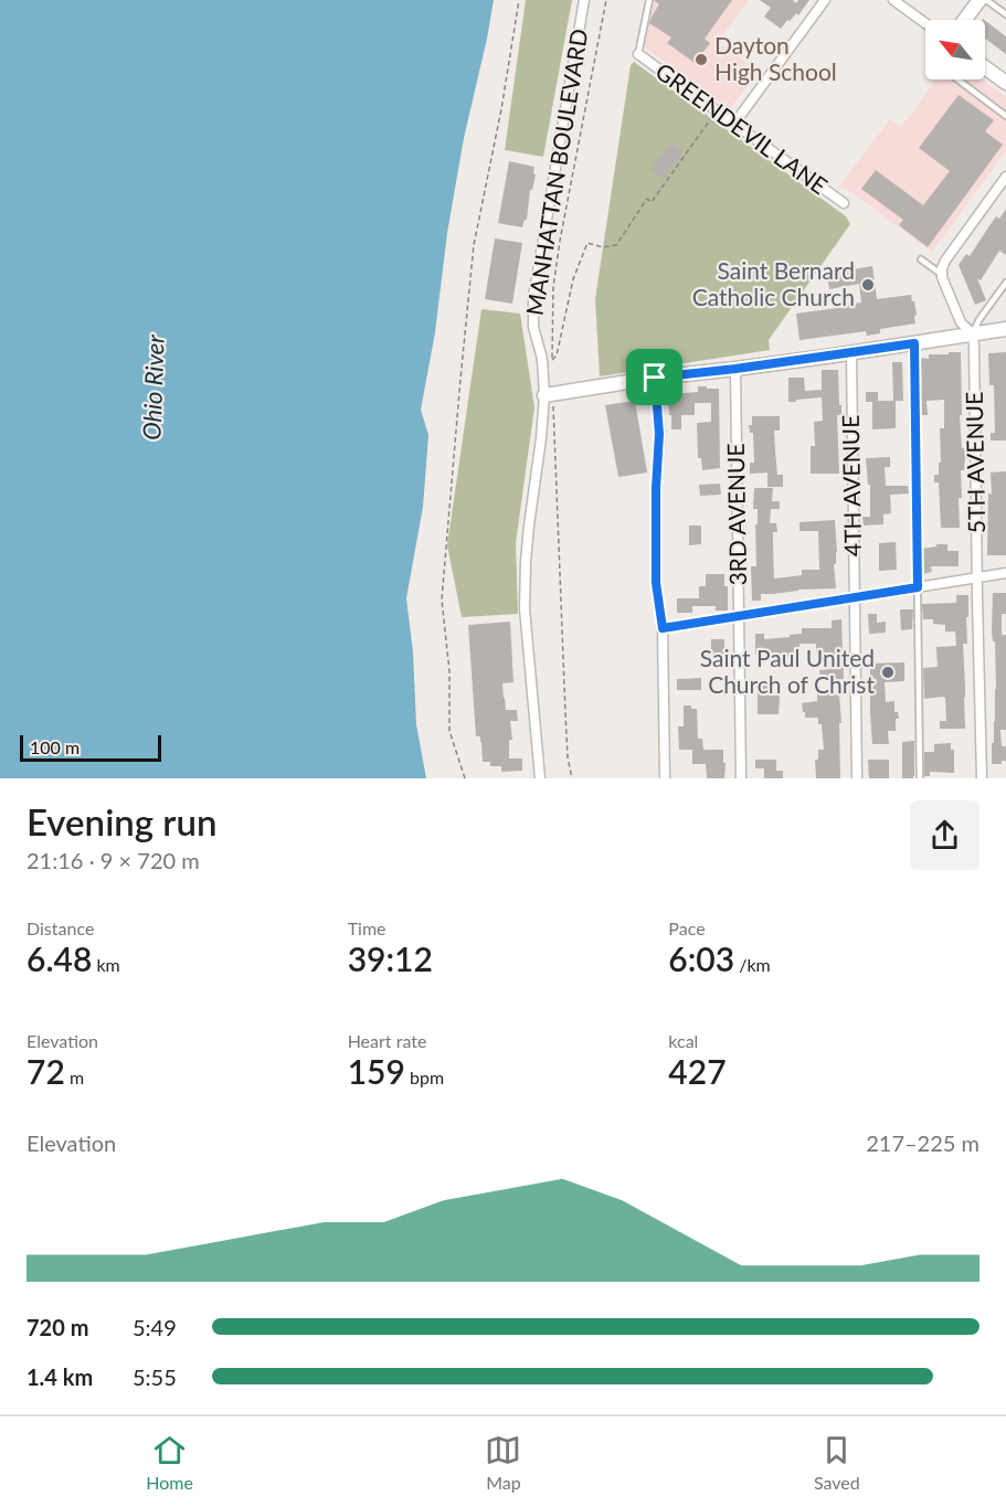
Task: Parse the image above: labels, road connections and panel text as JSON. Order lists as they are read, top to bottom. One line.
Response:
{"streets":{"street":["GREENDEVIL LANE","MANHATTAN BOULEVARD","5TH AVENUE","4TH AVENUE","3RD AVENUE"]},"water":["Ohio River"],"places":["Dayton High School","Saint Bernard Catholic Church","Saint Paul United Church of Christ"],"scale_bar":"100 m","north":"top left","page":{"scale":"100 m","heading":["Evening run","21:16 · 9 × 720 m"],"stats":[["Distance","6.48 km"],["Time","39:12"],["Pace","6:03 /km"],["Elevation","72 m"],["Heart rate","159 bpm"],["kcal","427"]],"chart":["Elevation","217–225 m"],"list":[{"name":"720 m","note":"5:49"},{"name":"1.4 km","note":"5:55"}],"tabs":["Home","Map","Saved"]}}
